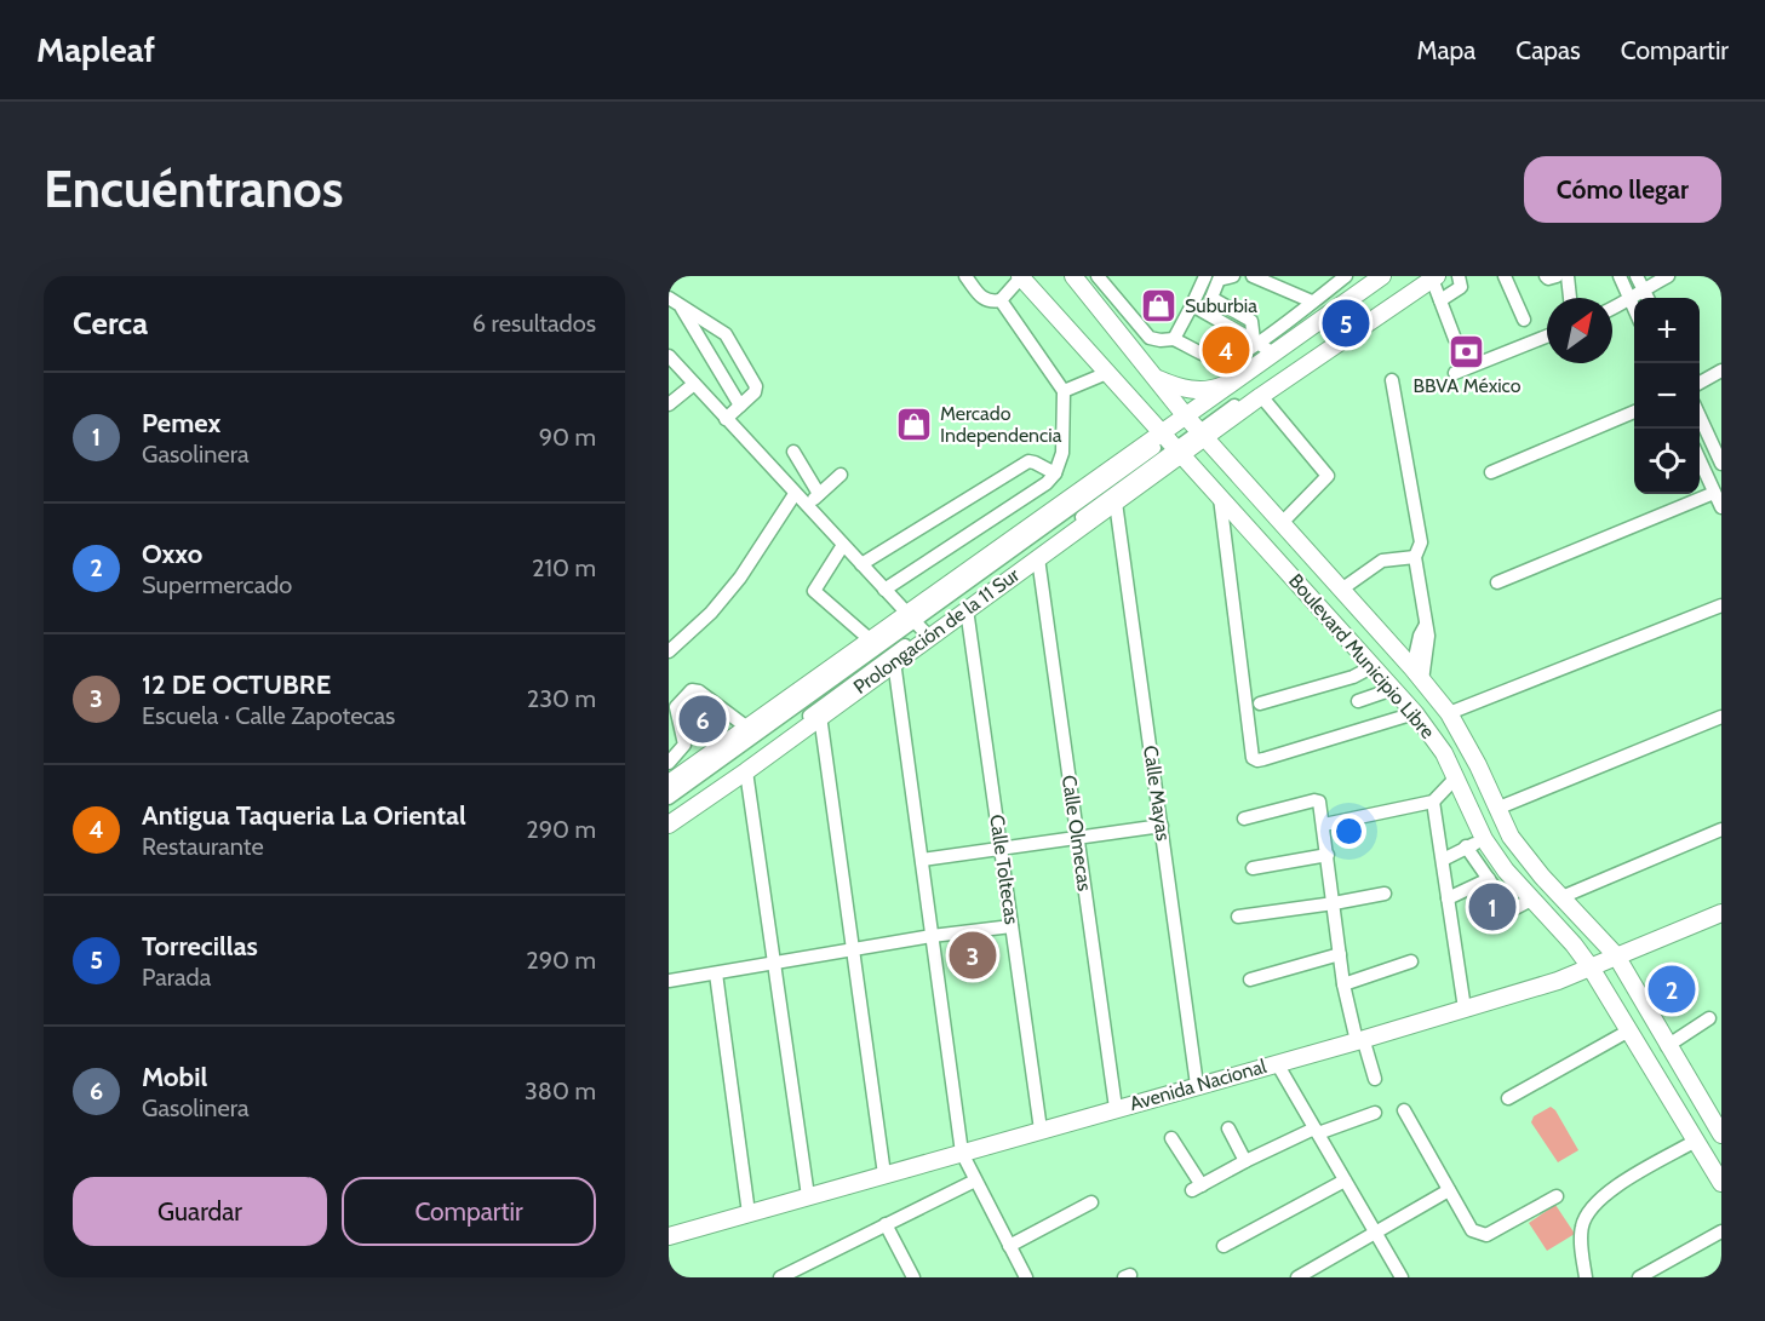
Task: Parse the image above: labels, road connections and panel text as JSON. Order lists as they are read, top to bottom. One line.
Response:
{"streets":{"main road":["Prolongación de la 11 Sur","Boulevard Municipio Libre","Avenida Nacional"],"street":["Calle Mayas","Calle Olmecas","Calle Toltecas"]},"crossings":[["Prolongación de la 11 Sur","Boulevard Municipio Libre"],["Prolongación de la 11 Sur","Calle Mayas"],["Prolongación de la 11 Sur","Calle Olmecas"],["Prolongación de la 11 Sur","Calle Toltecas"],["Boulevard Municipio Libre","Avenida Nacional"],["Calle Mayas","Avenida Nacional"],["Calle Olmecas","Avenida Nacional"],["Calle Toltecas","Avenida Nacional"]],"places":{"shop":["Suburbia","Mercado Independencia"],"bank":["BBVA México"]},"north":"top right","page":{"header":"Mapleaf","nav":["Mapa","Capas","Compartir"],"buttons":["Cómo llegar",["Guardar","Compartir"]],"title":"Encuéntranos","heading":["Cerca","6 resultados"],"pins":["5","4","6","1","3","2"],"map_buttons":["+","−"],"list":[{"mark":"1","name":"Pemex","note":"Gasolinera","value":"90 m"},{"mark":"2","name":"Oxxo","note":"Supermercado","value":"210 m"},{"mark":"3","name":"12 DE OCTUBRE","note":"Escuela · Calle Zapotecas","value":"230 m"},{"mark":"4","name":"Antigua Taqueria La Oriental","note":"Restaurante","value":"290 m"},{"mark":"5","name":"Torrecillas","note":"Parada","value":"290 m"},{"mark":"6","name":"Mobil","note":"Gasolinera","value":"380 m"}]}}
